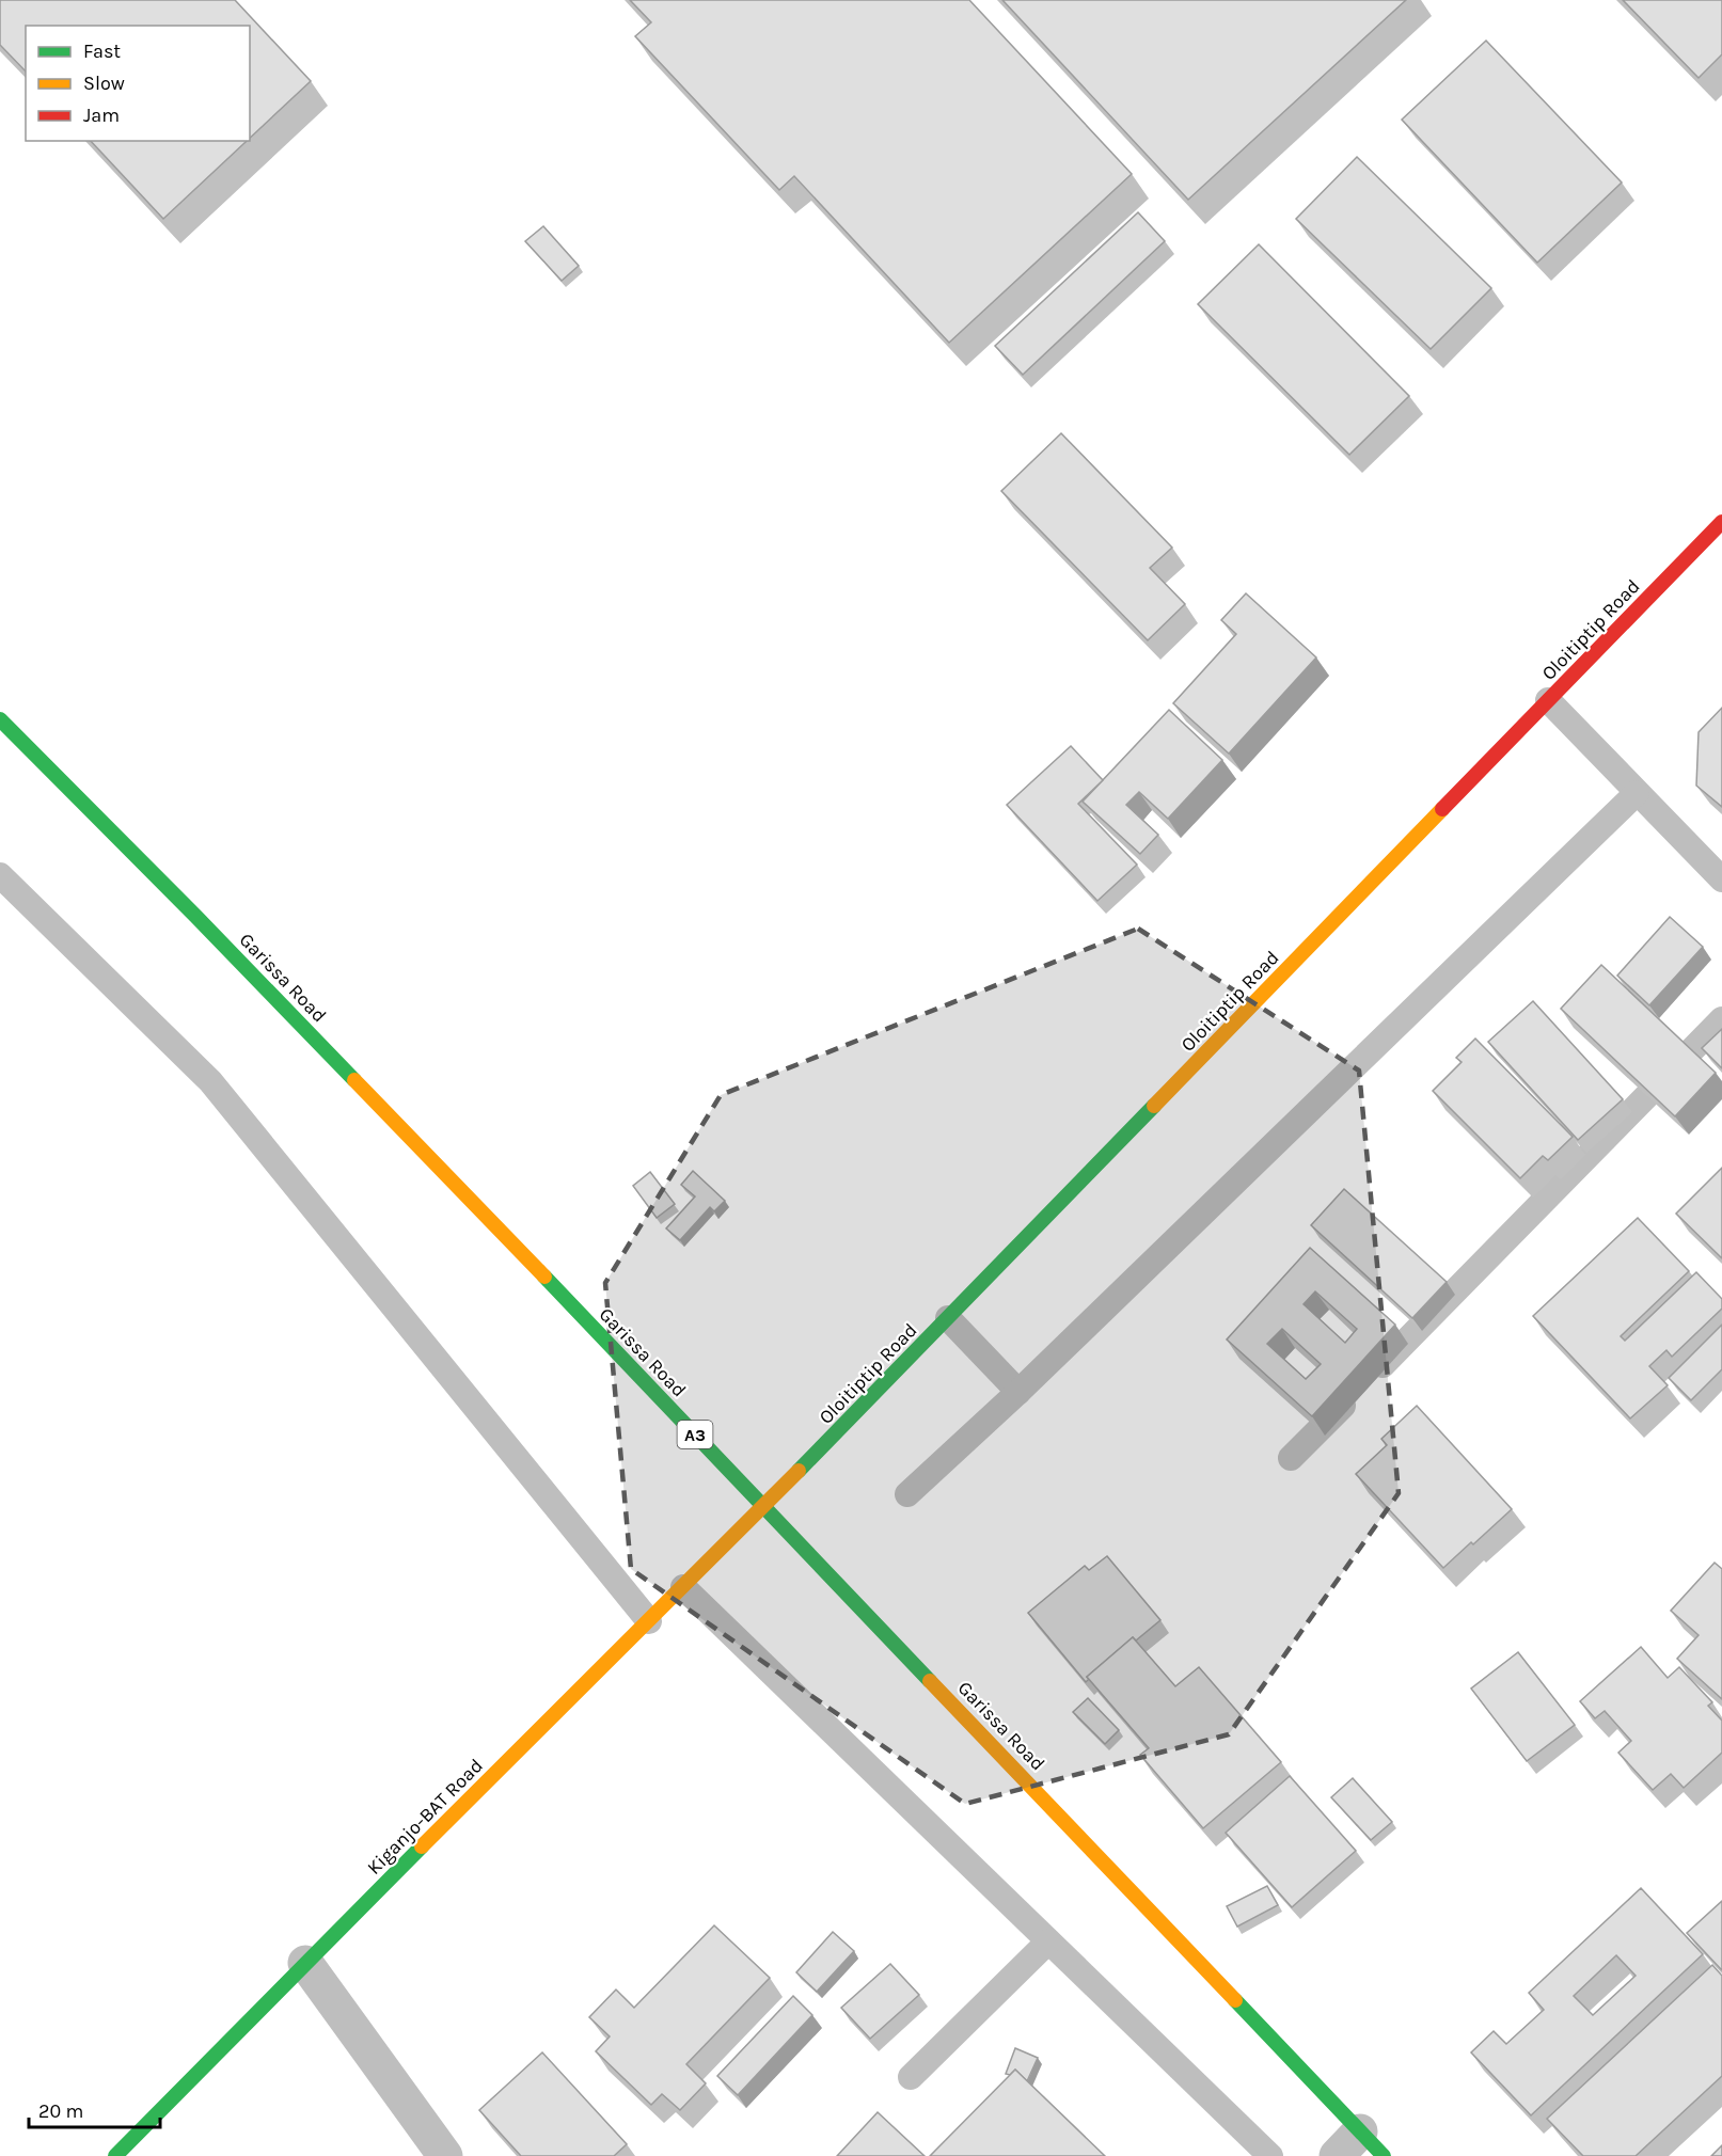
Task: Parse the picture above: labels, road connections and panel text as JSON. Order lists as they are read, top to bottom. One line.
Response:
{"streets":{"main road":["Oloitiptip Road","Garissa Road","A3","Kiganjo-BAT Road"]},"crossings":[["Oloitiptip Road","Garissa Road"],["Oloitiptip Road","Kiganjo-BAT Road"],["Garissa Road","Kiganjo-BAT Road"]],"legend":["Fast","Slow","Jam"],"scale_bar":"20 m"}
